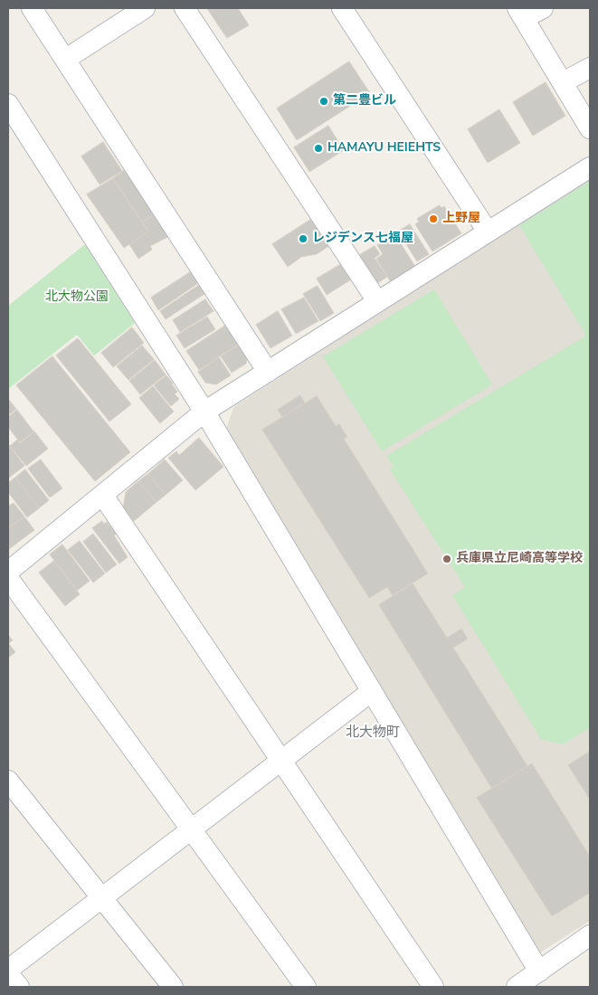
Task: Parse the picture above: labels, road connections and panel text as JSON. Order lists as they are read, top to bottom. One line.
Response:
{"districts":["北大物町"],"parks":["北大物公園"],"places":["第二豊ビル","HAMAYU HEIEHTS","上野屋","レジデンス七福屋","兵庫県立尼崎高等学校"]}
